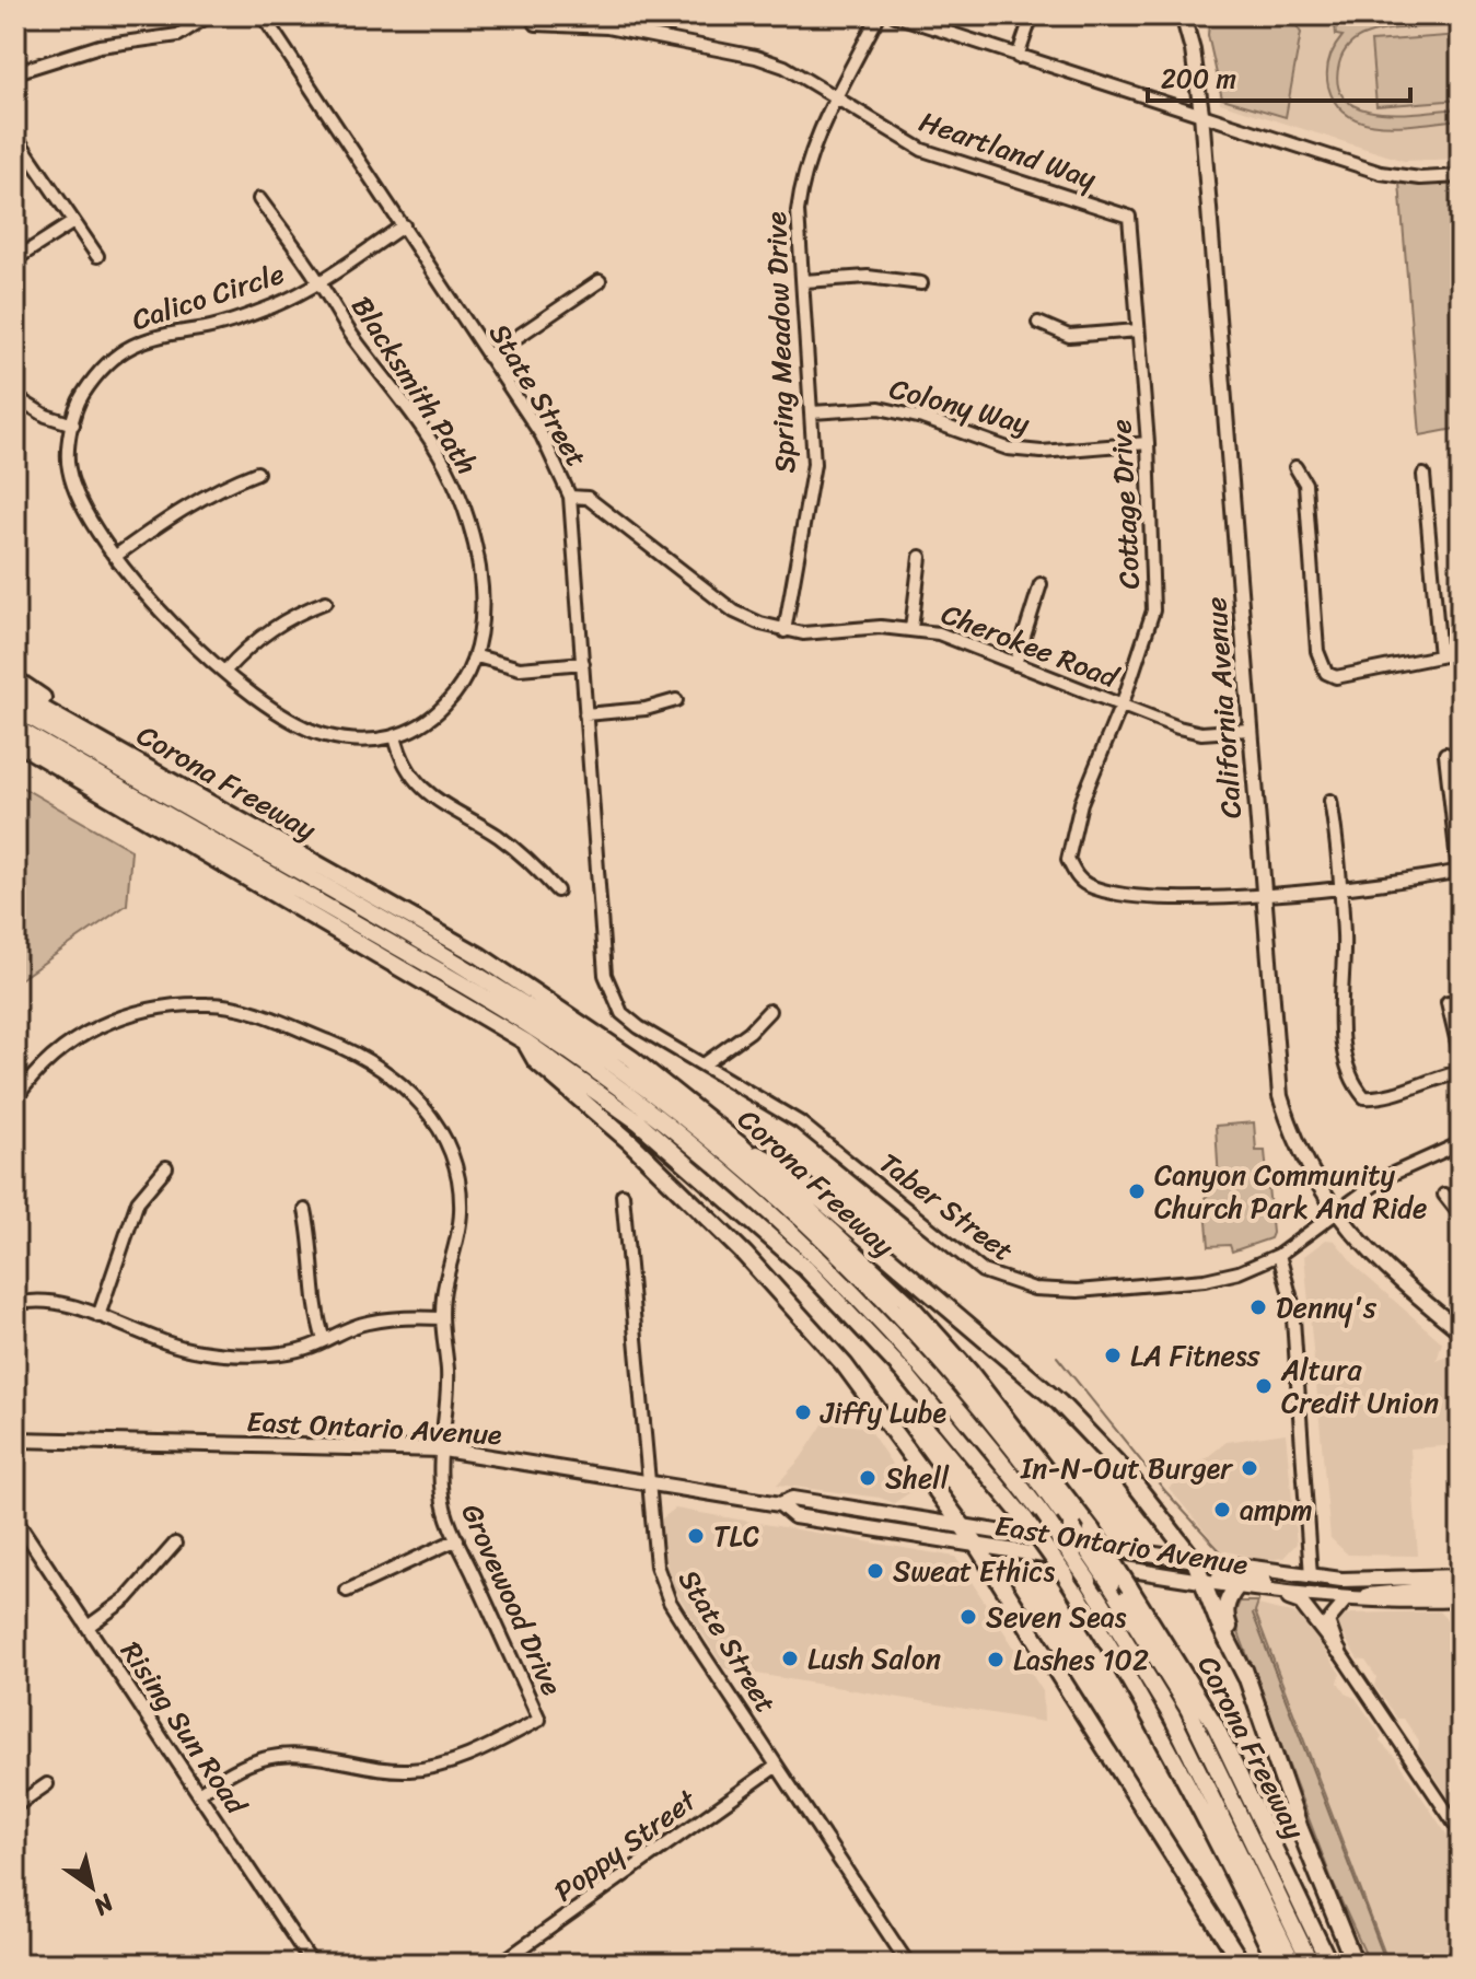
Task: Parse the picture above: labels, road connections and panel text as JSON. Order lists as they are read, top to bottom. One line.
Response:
{"streets":{"highway":["Corona Freeway"],"main road":["California Avenue","East Ontario Avenue"],"street":["Heartland Way","Calico Circle","Spring Meadow Drive","Blacksmith Path","State Street","Colony Way","Cottage Drive","Cherokee Road","Taber Street","Grovewood Drive","Rising Sun Road","Poppy Street"]},"crossings":[["Heartland Way","Spring Meadow Drive"],["Heartland Way","Cottage Drive"],["Calico Circle","Blacksmith Path"],["Calico Circle","State Street"],["Spring Meadow Drive","Colony Way"],["Spring Meadow Drive","Cherokee Road"],["State Street","Cherokee Road"],["State Street","Taber Street"],["State Street","East Ontario Avenue"],["State Street","Poppy Street"],["Colony Way","Cottage Drive"],["Cottage Drive","Cherokee Road"],["Cottage Drive","California Avenue"],["Cherokee Road","California Avenue"],["California Avenue","Taber Street"],["East Ontario Avenue","Grovewood Drive"],["Grovewood Drive","Rising Sun Road"]],"places":["Canyon Community Church Park And Ride","Denny's","LA Fitness","Altura Credit Union","Jiffy Lube","In-N-Out Burger","Shell","ampm","TLC","Sweat Ethics","Seven Seas","Lush Salon","Lashes 102"],"scale_bar":"200 m","north":"bottom right"}
